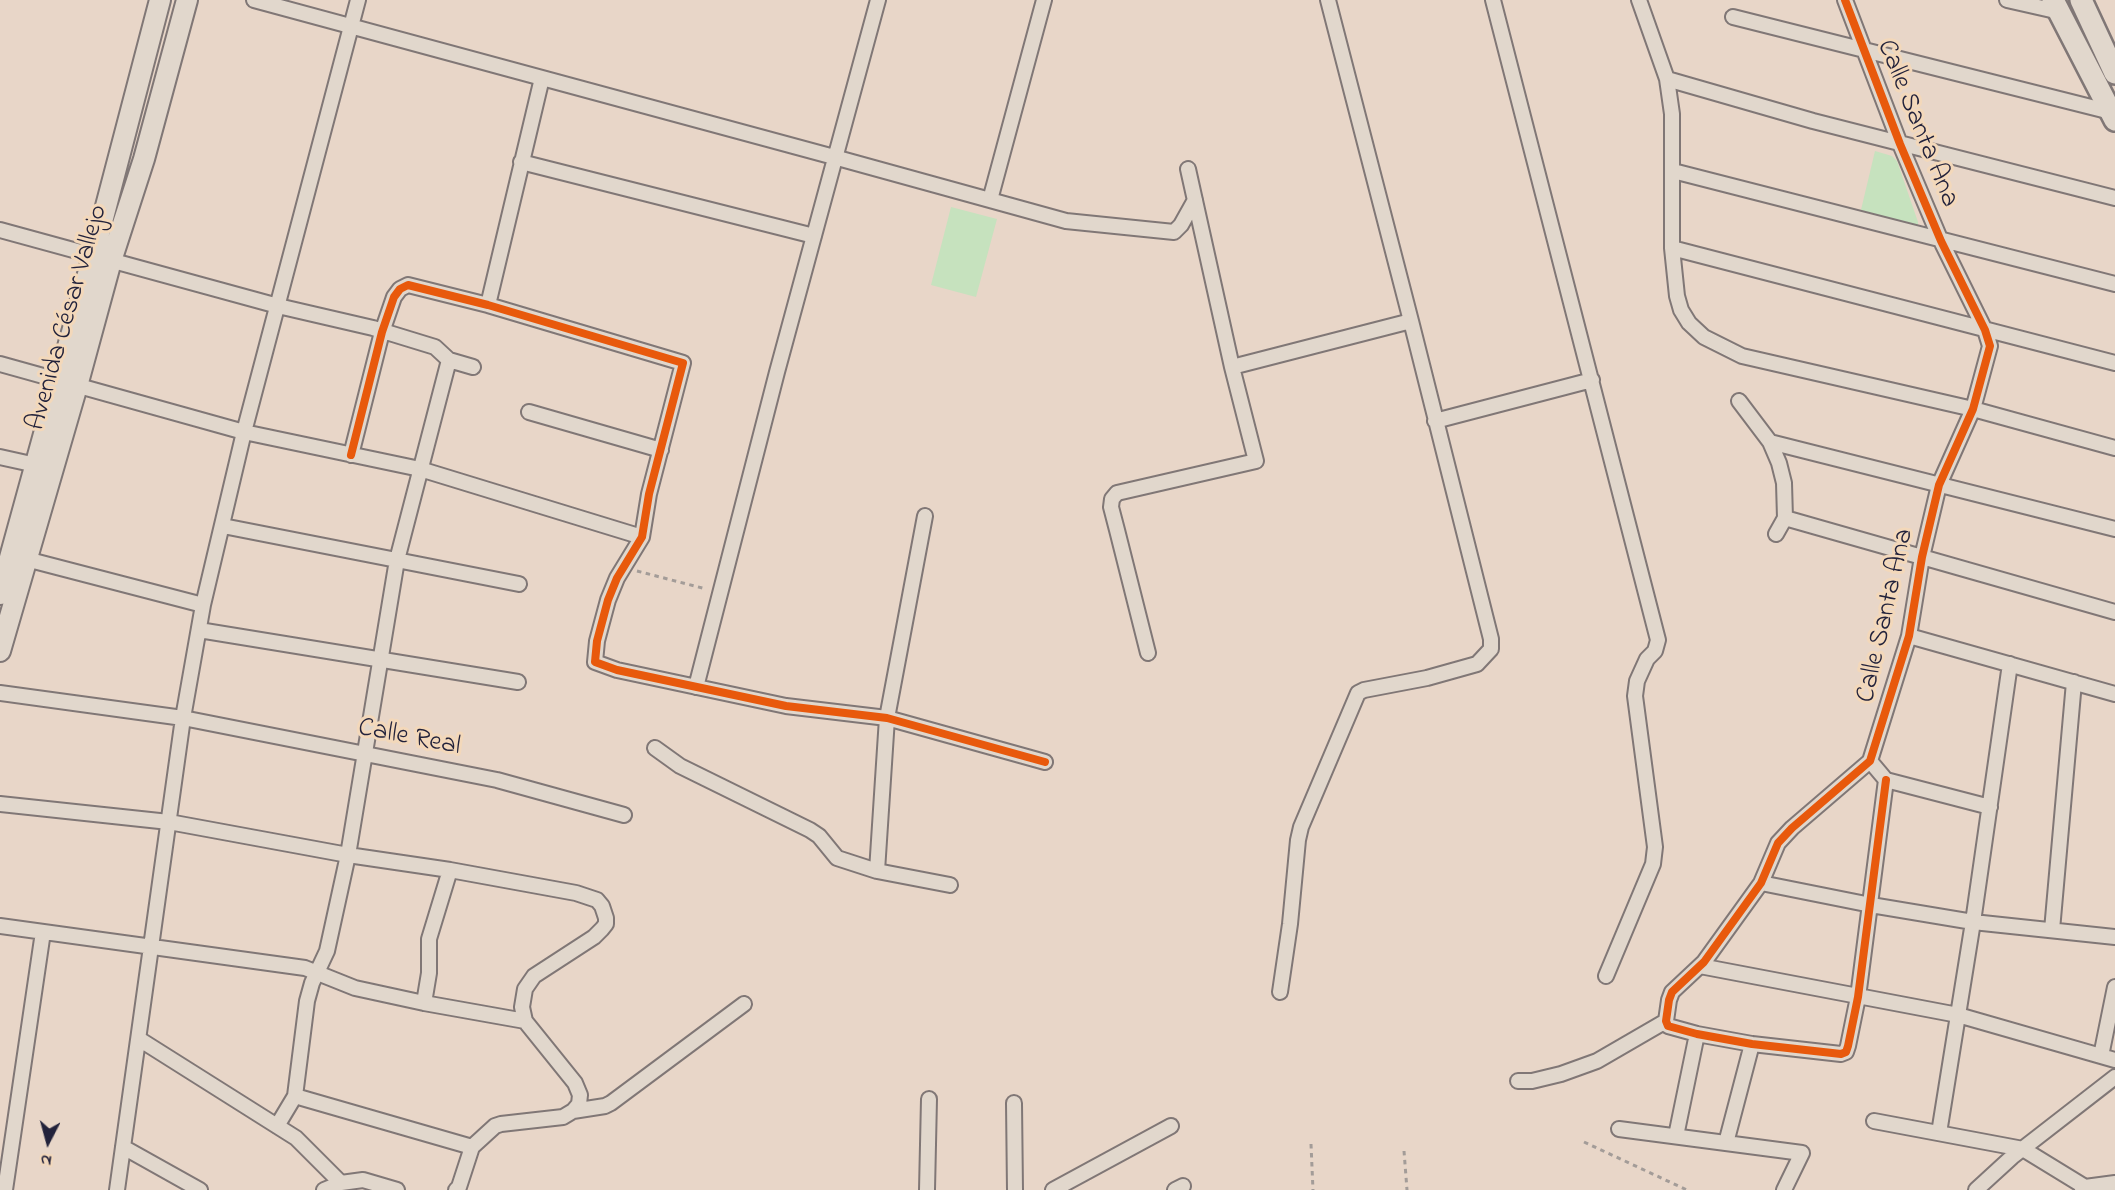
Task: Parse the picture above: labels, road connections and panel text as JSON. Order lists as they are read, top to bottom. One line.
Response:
{"streets":{"street":["Calle Santa Ana","Avenida César Vallejo","Calle Real"]},"north":"bottom"}
